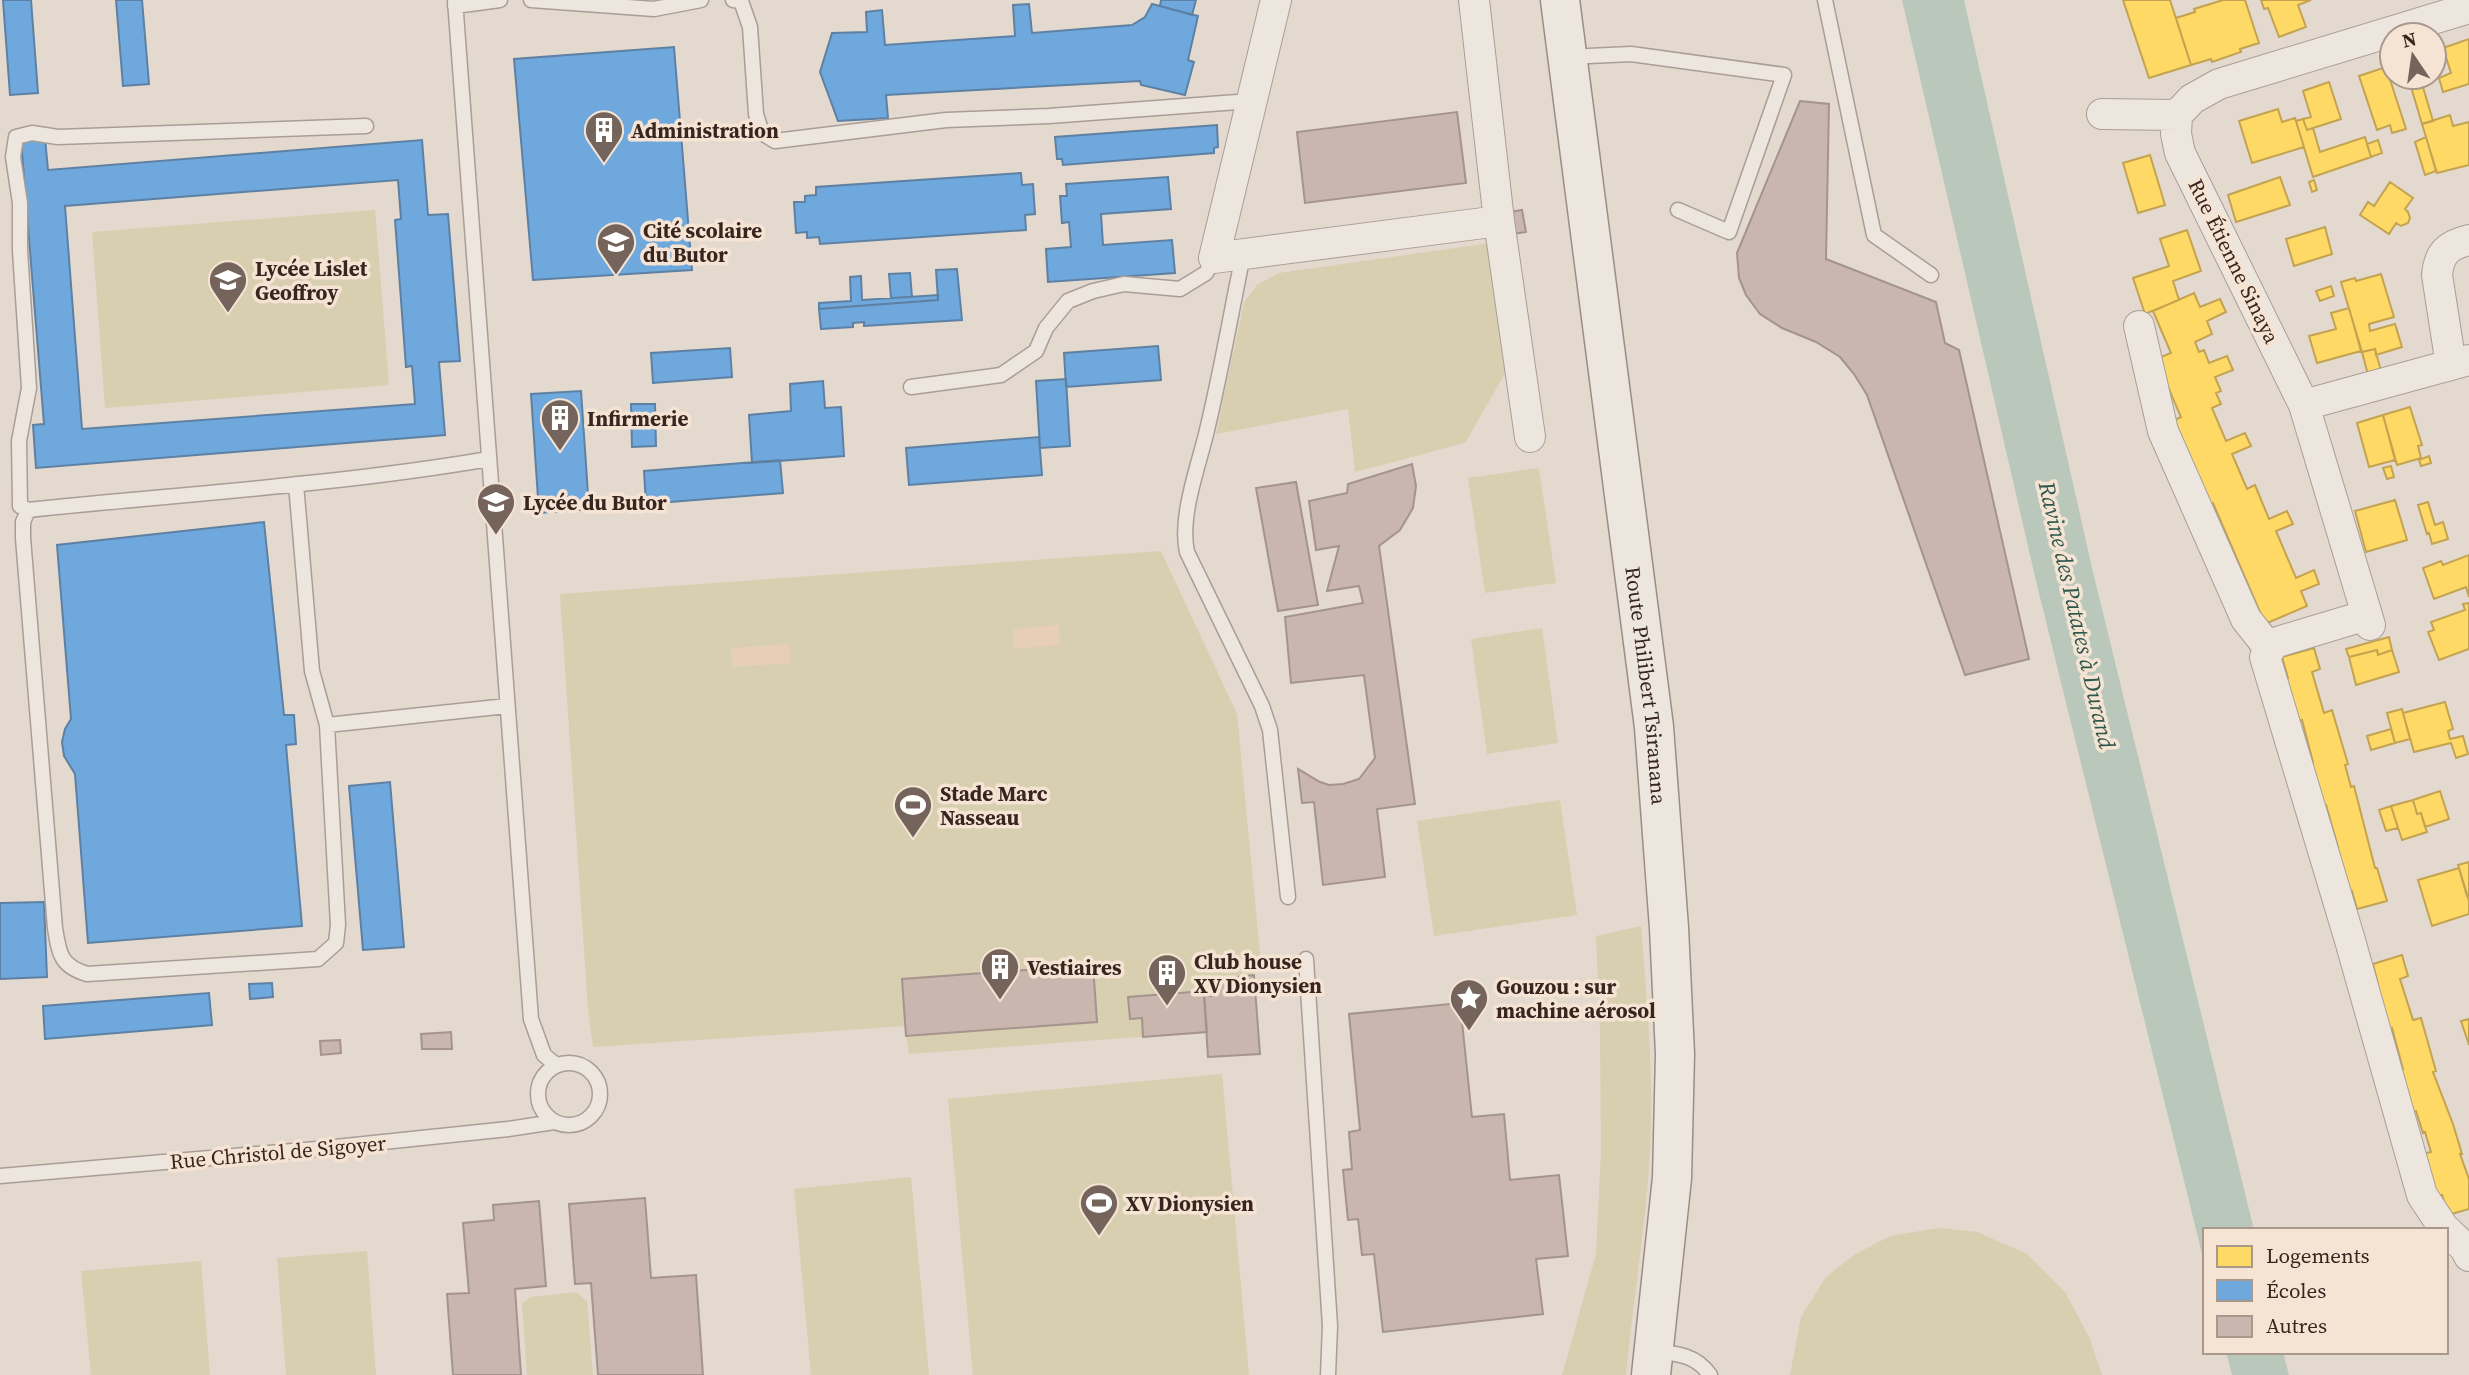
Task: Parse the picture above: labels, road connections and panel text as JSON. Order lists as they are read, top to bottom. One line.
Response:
{"streets":{"main road":["Route Philibert Tsiranana"],"street":["Rue Étienne Sinaya"],"lane":["Rue Christol de Sigoyer"]},"water":["Ravine des Patates à Durand"],"places":{"building":["Administration","Infirmerie","Vestiaires","Club house XV Dionysien"],"school or university":["Cité scolaire du Butor","Lycée Lislet Geoffroy","Lycée du Butor"],"sports":["Stade Marc Nasseau","XV Dionysien"],"place":["Gouzou : sur machine aérosol"]},"legend":["Logements","Écoles","Autres"],"north":"top"}
